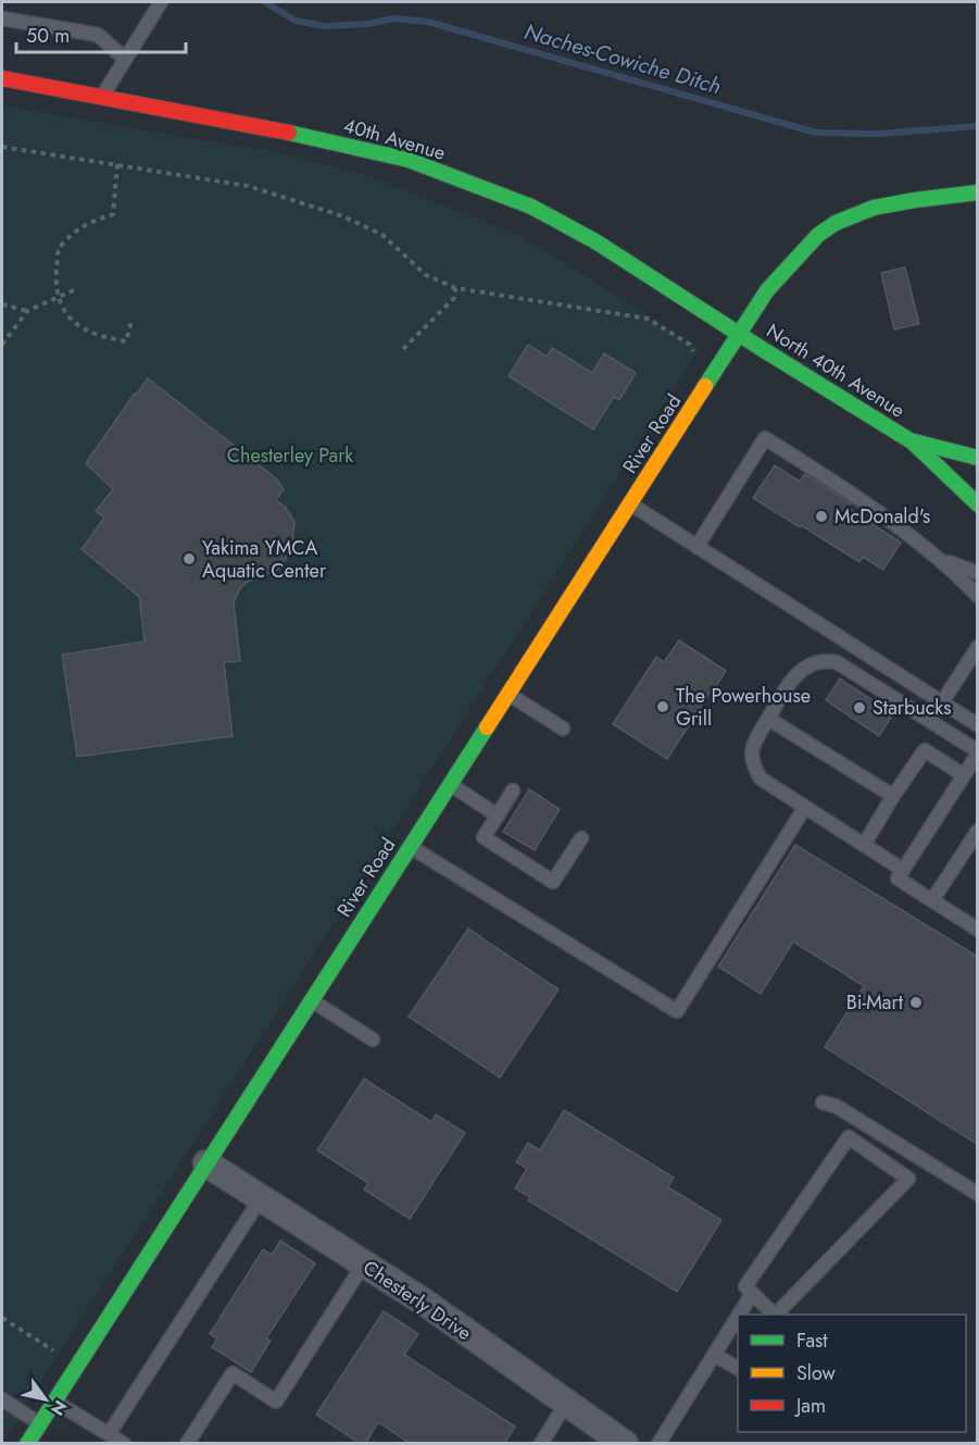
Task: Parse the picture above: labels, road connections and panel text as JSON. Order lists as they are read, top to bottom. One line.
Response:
{"streets":{"main road":["40th Avenue","North 40th Avenue","River Road"],"street":["Chesterly Drive"]},"crossings":[["40th Avenue","North 40th Avenue"],["40th Avenue","River Road"],["North 40th Avenue","River Road"],["River Road","Chesterly Drive"]],"water":["Naches-Cowiche Ditch"],"parks":["Chesterley Park"],"places":["McDonald's","Yakima YMCA Aquatic Center","The Powerhouse Grill","Starbucks","Bi-Mart"],"legend":["Fast","Slow","Jam"],"scale_bar":"50 m","north":"bottom right"}
